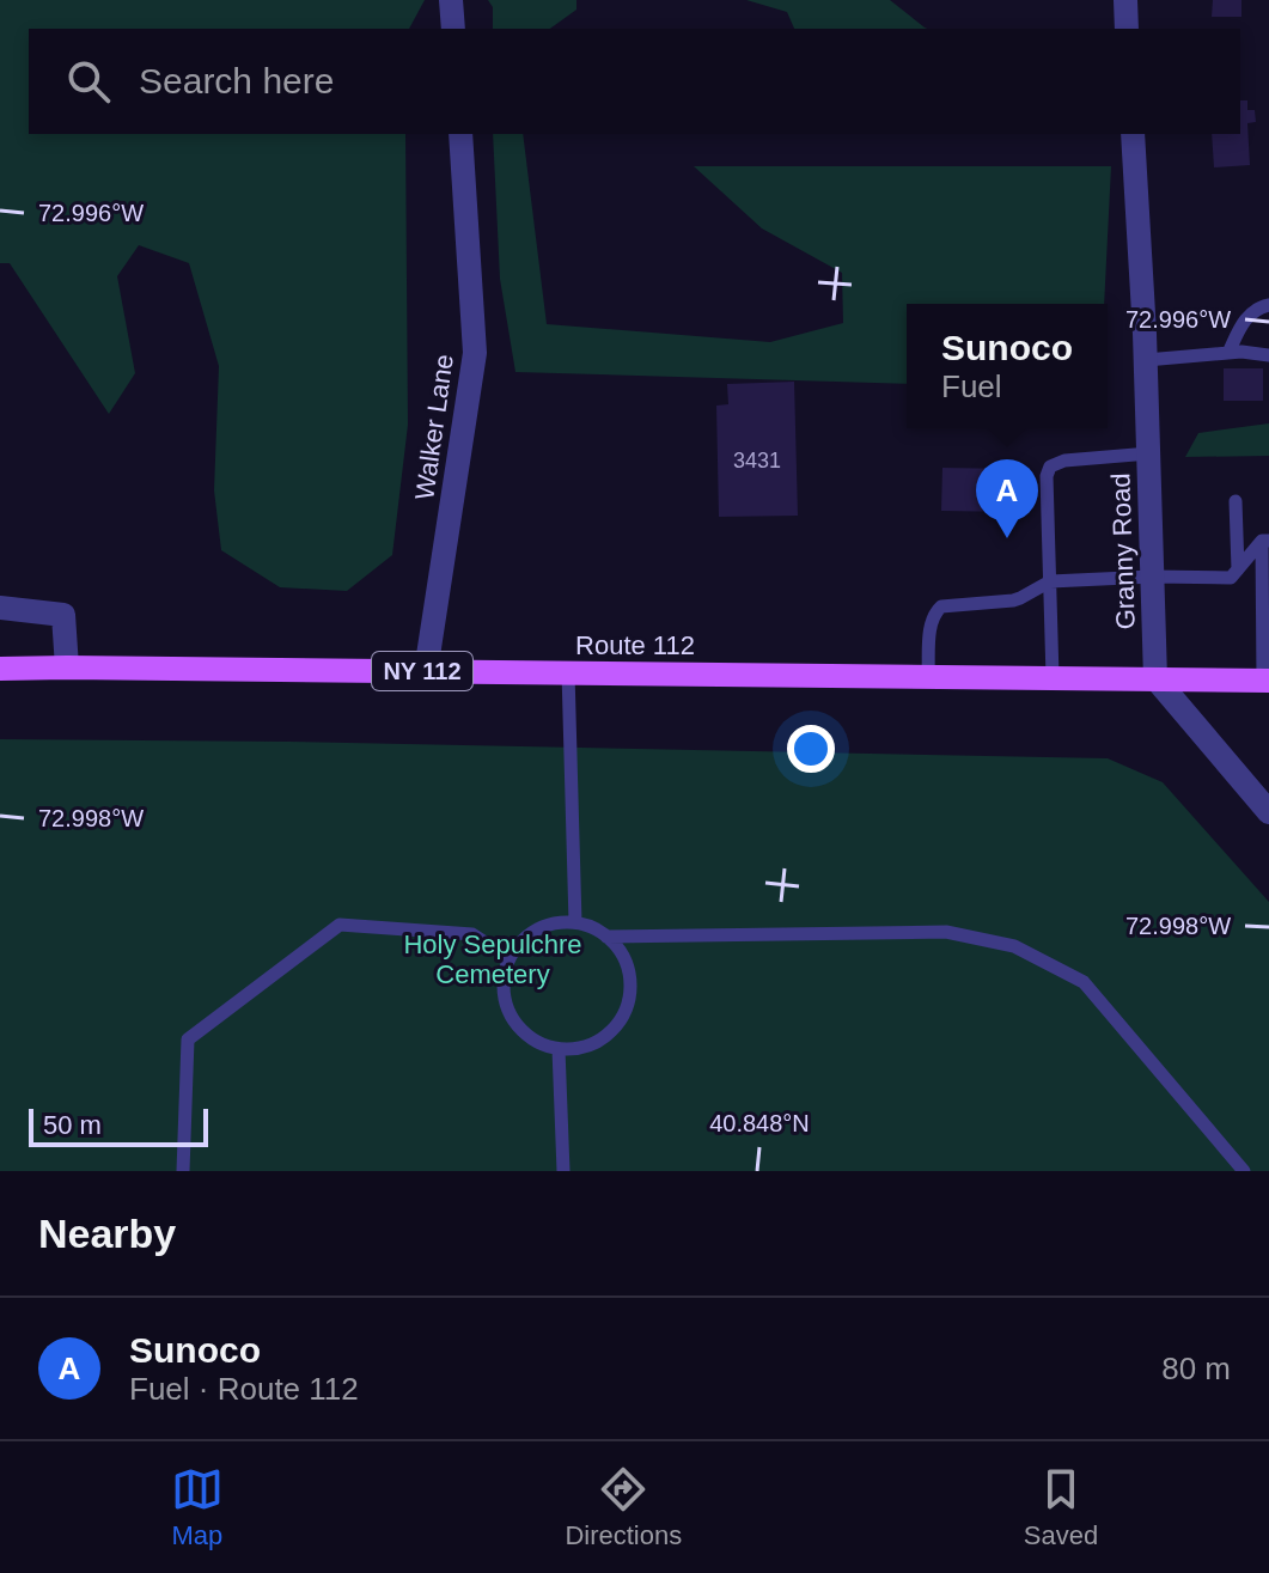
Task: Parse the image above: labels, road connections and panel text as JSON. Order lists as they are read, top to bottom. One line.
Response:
{"streets":{"main road":["Route 112","NY 112"],"street":["Walker Lane","Granny Road"]},"crossings":[["Walker Lane","Route 112"],["Granny Road","Route 112"]],"parks":["Holy Sepulchre Cemetery"],"house_numbers":["3431"],"scale_bar":"50 m","page":{"search":"Search here","popup":["Sunoco","Fuel"],"pins":"A","scale":"50 m","heading":"Nearby","list":[{"mark":"A","name":"Sunoco","note":"Fuel · Route 112","value":"80 m"}],"nav":["Map","Directions","Saved"]},"coordinates":["72.996°W","72.998°W","40.848°N"]}
